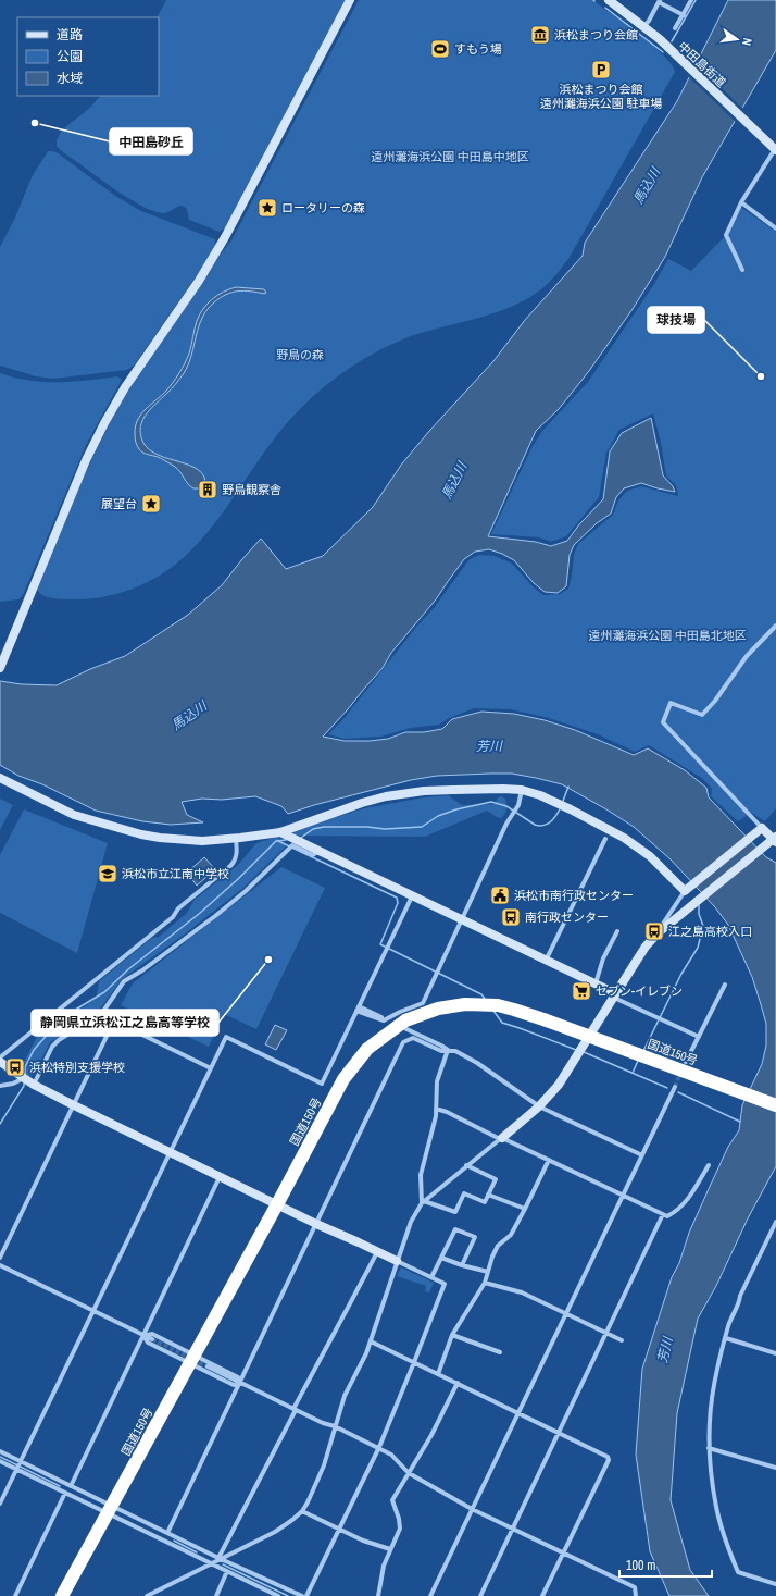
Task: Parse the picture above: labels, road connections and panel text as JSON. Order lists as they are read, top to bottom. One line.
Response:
{"streets":{"highway":["国道150号"],"street":["中田島街道"]},"water":["馬込川","芳川"],"parks":["遠州灘海浜公園 中田島中地区","野鳥の森","遠州灘海浜公園 中田島北地区"],"places":{"museum":["浜松まつり会館"],"sports":["すもう場"],"parking":["浜松まつり会館 遠州灘海浜公園 駐車場"],"other":["中田島砂丘","球技場","静岡県立浜松江之島高等学校"],"place":["ロータリーの森","展望台"],"building":["野鳥観察舎"],"school or university":["浜松市立江南中学校"],"public building":["浜松市南行政センター"],"bus stop":["南行政センター","江之島高校入口","浜松特別支援学校"],"supermarket":["セブン-イレブン"]},"legend":["道路","公園","水域"],"scale_bar":"100 m","north":"right"}
